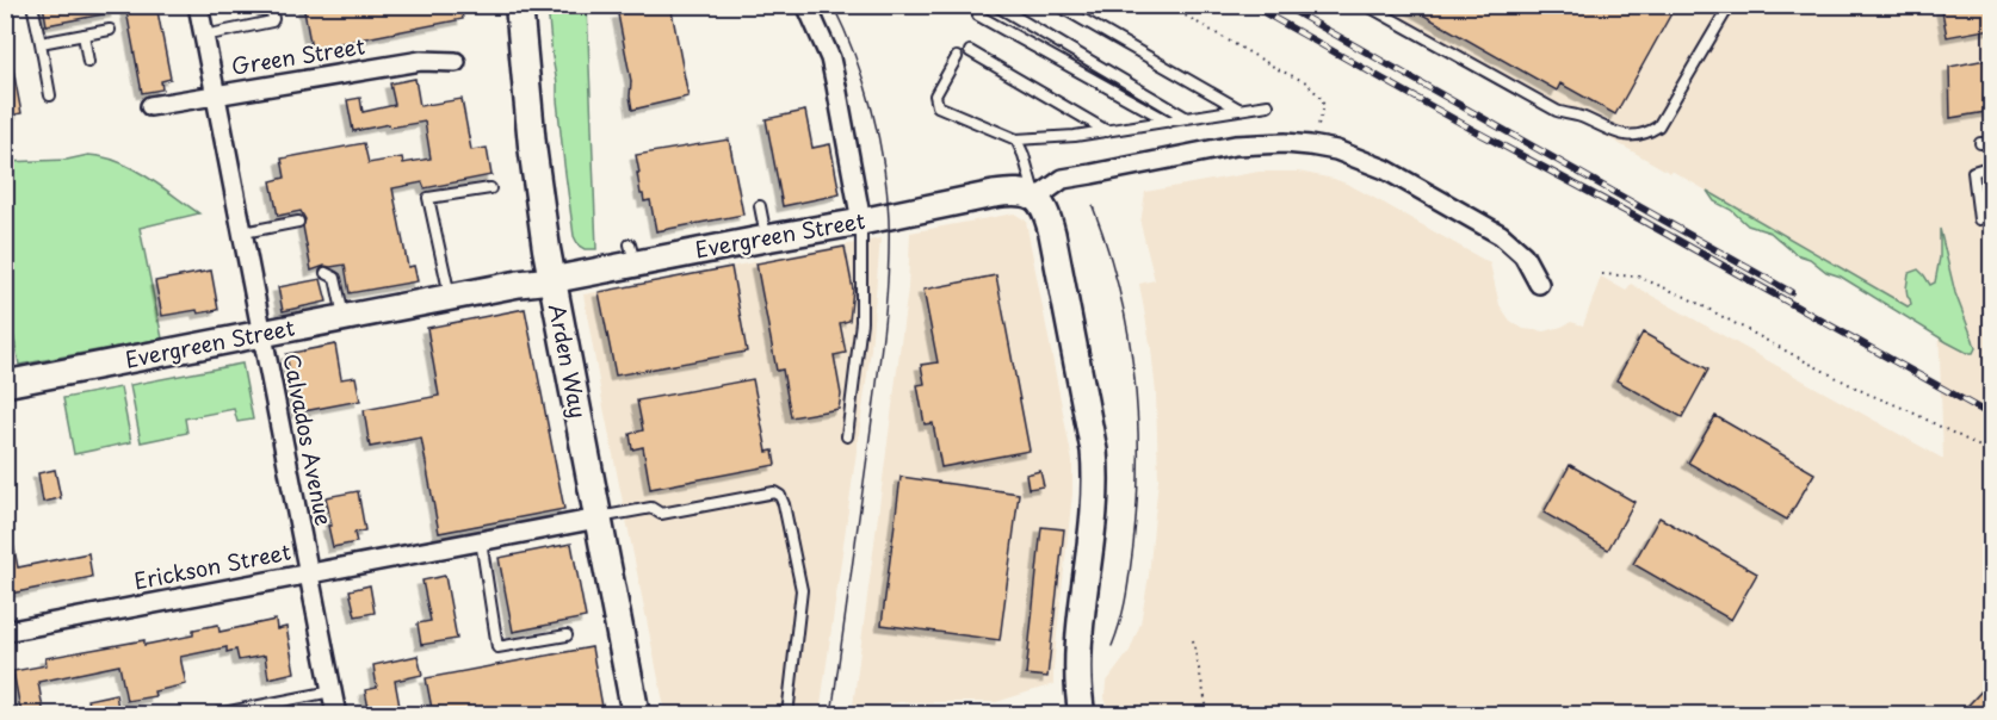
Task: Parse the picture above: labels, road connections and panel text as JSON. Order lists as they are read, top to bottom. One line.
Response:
{"streets":{"main road":["Arden Way"],"street":["Green Street","Evergreen Street","Calvados Avenue","Erickson Street"]},"crossings":[["Green Street","Calvados Avenue"],["Evergreen Street","Arden Way"],["Evergreen Street","Calvados Avenue"],["Arden Way","Erickson Street"],["Calvados Avenue","Erickson Street"]]}
